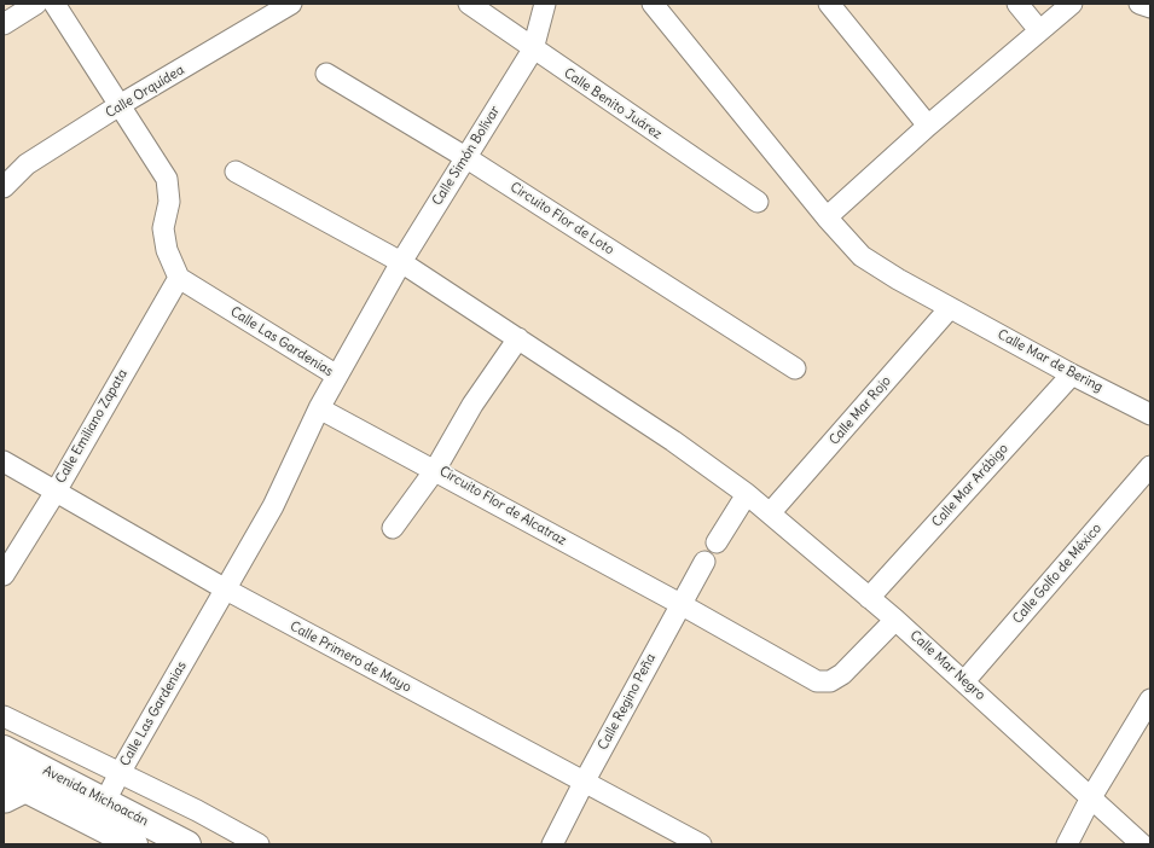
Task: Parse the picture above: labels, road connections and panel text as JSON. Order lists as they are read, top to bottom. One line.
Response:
{"streets":{"main road":["Avenida Michoacán"],"street":["Calle Orquídea","Calle Benito Juárez","Calle Simón Bolívar","Circuito Flor de Loto","Calle Las Gardenias","Calle Mar de Bering","Calle Mar Rojo","Calle Emiliano Zapata","Calle Mar Arábigo","Circuito Flor de Alcatraz","Calle Golfo de México","Calle Primero de Mayo","Calle Mar Negro","Calle Regino Peña"]},"crossings":[["Calle Benito Juárez","Calle Simón Bolívar"],["Calle Simón Bolívar","Circuito Flor de Loto"],["Calle Simón Bolívar","Calle Las Gardenias"],["Calle Las Gardenias","Calle Emiliano Zapata"],["Calle Las Gardenias","Calle Primero de Mayo"],["Calle Las Gardenias","Avenida Michoacán"],["Calle Mar de Bering","Calle Mar Rojo"],["Calle Mar de Bering","Calle Mar Arábigo"],["Calle Mar Rojo","Calle Mar Negro"],["Calle Emiliano Zapata","Calle Primero de Mayo"],["Calle Mar Arábigo","Calle Mar Negro"],["Circuito Flor de Alcatraz","Calle Mar Negro"],["Circuito Flor de Alcatraz","Calle Regino Peña"],["Calle Golfo de México","Calle Mar Negro"],["Calle Primero de Mayo","Calle Regino Peña"]]}
